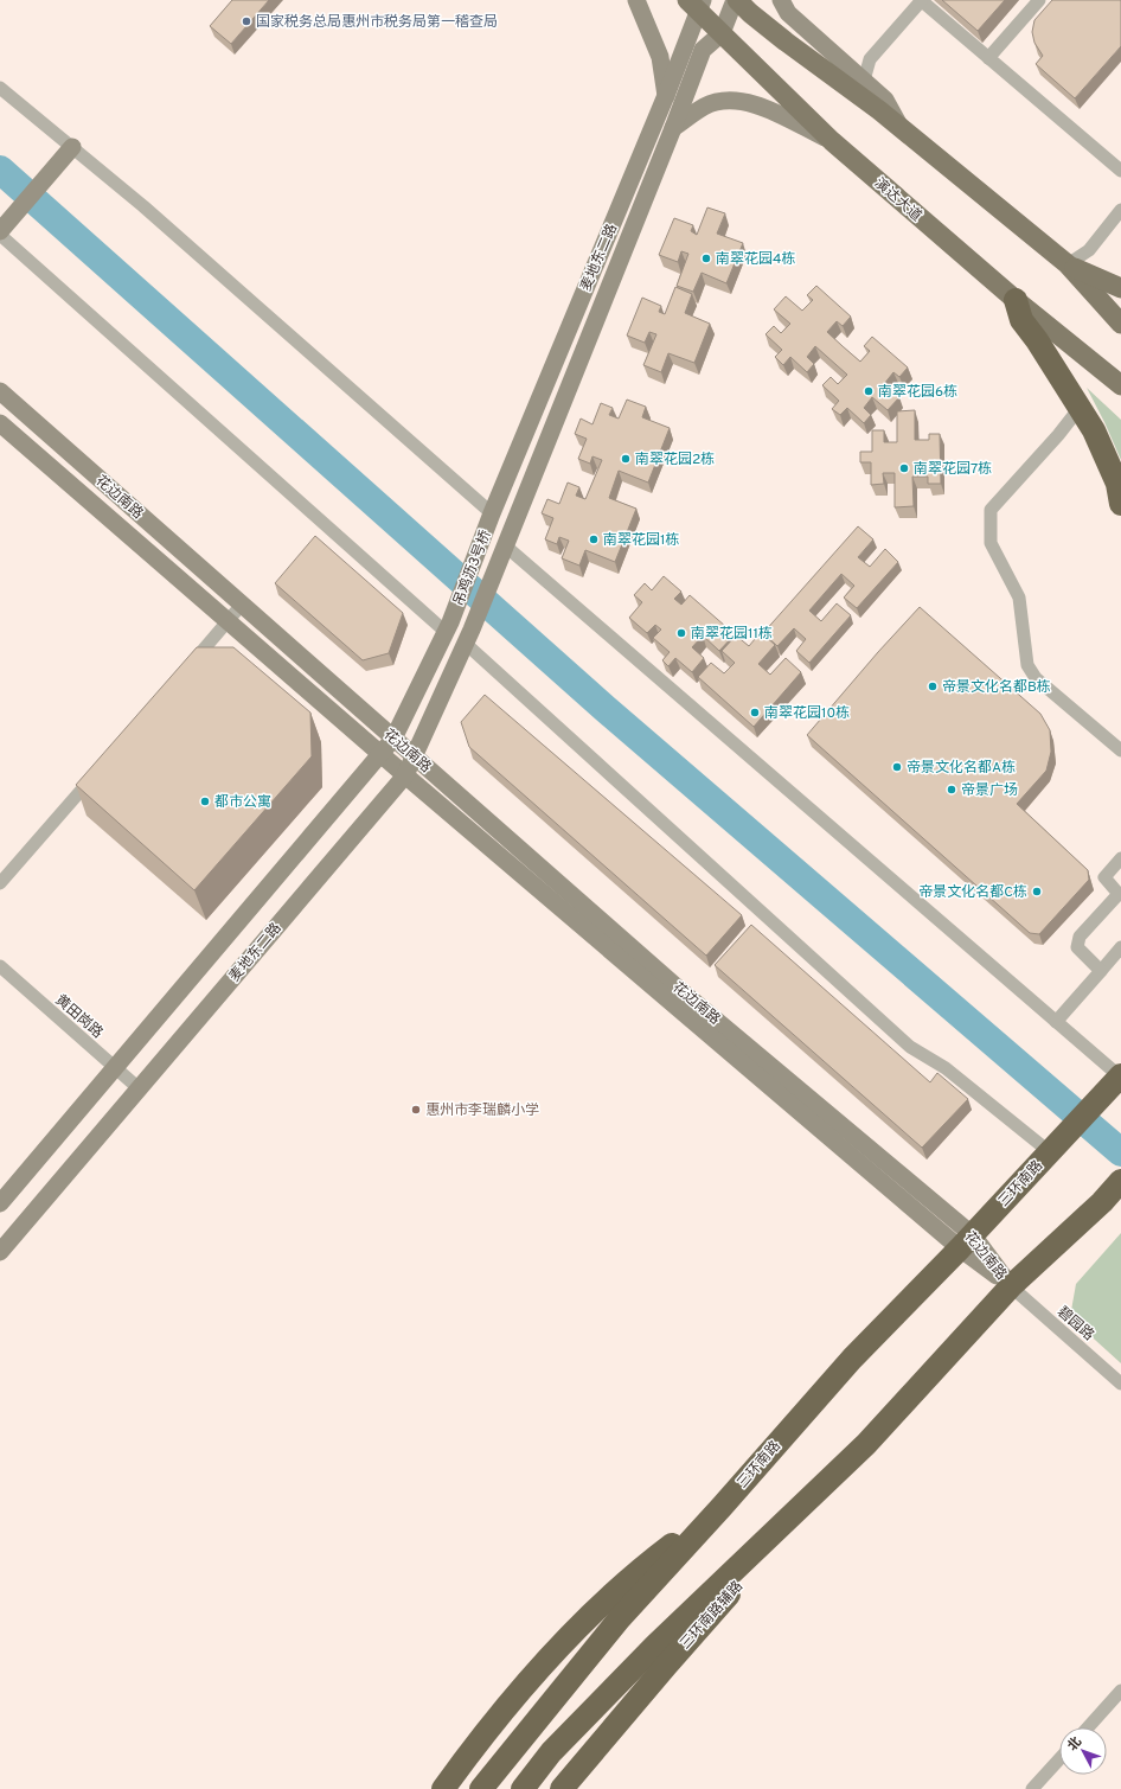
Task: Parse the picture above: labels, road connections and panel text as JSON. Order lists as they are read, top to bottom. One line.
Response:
{"streets":{"highway":["三环南路","三环南路辅路"],"main road":["演达大道"],"street":["麦地东二路","花边南路","吊鸡沥3号桥","黄田岗路","碧园路"]},"crossings":[["演达大道","麦地东二路"],["麦地东二路","花边南路"],["麦地东二路","吊鸡沥3号桥"],["麦地东二路","黄田岗路"],["花边南路","三环南路"],["花边南路","碧园路"]],"places":["国家税务总局惠州市税务局第一稽查局","南翠花园4栋","南翠花园6栋","南翠花园2栋","南翠花园7栋","南翠花园1栋","南翠花园11栋","帝景文化名都B栋","南翠花园10栋","帝景文化名都A栋","帝景广场","都市公寓","帝景文化名都C栋","惠州市李瑞麟小学"],"north":"top left"}
